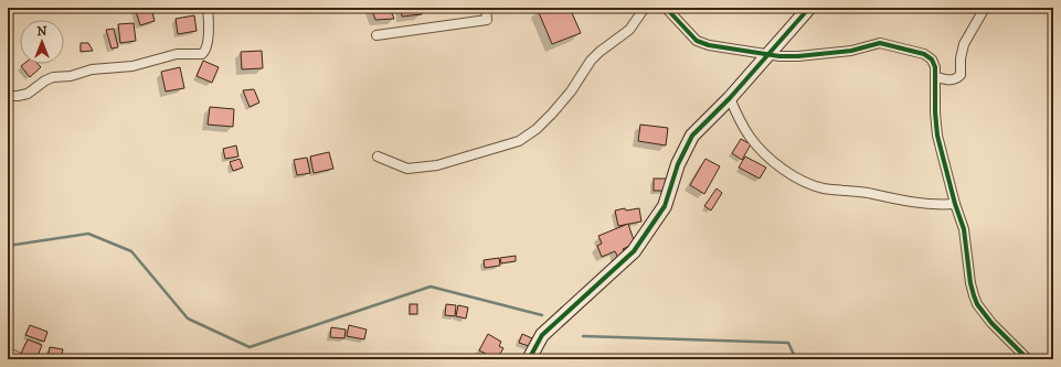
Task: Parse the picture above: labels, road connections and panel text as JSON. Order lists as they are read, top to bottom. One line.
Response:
{"north":"top"}
